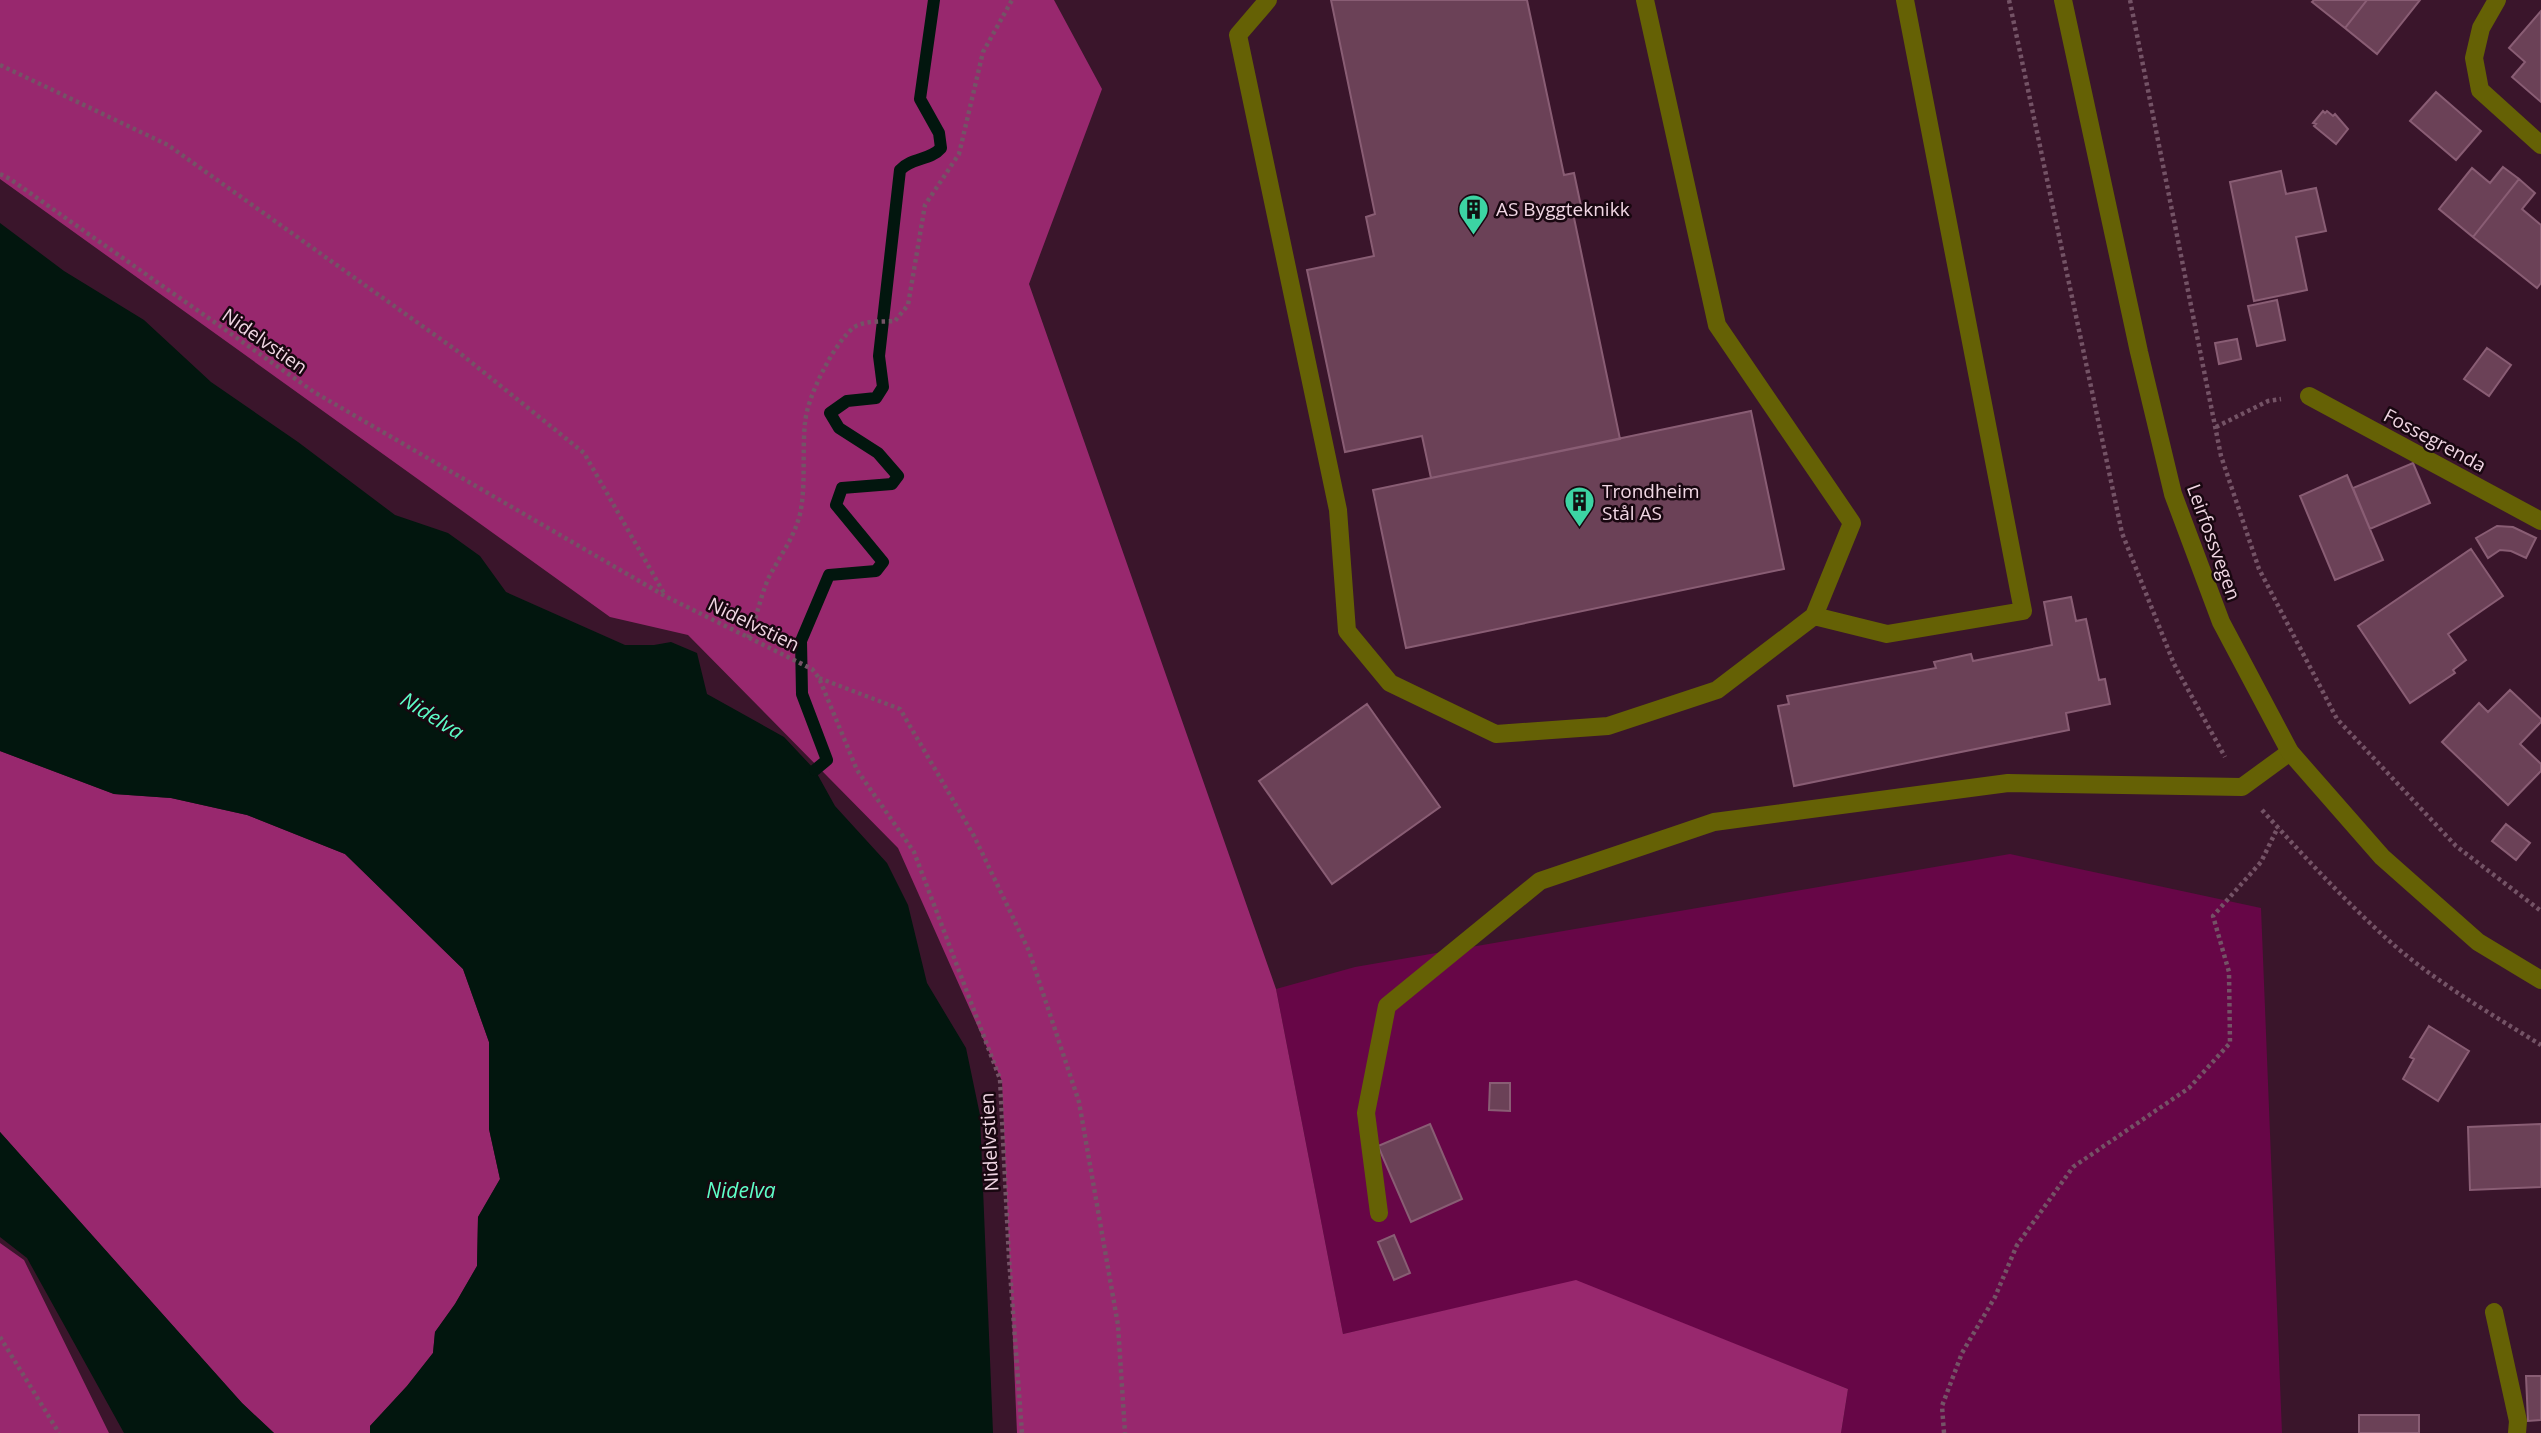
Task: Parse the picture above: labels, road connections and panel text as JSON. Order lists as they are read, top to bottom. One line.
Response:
{"streets":{"street":["Fossegrenda","Leirfossvegen"],"path":["Nidelvstien"]},"water":["Nidelva"],"places":{"building":["AS Byggteknikk","Trondheim Stål AS"]}}
